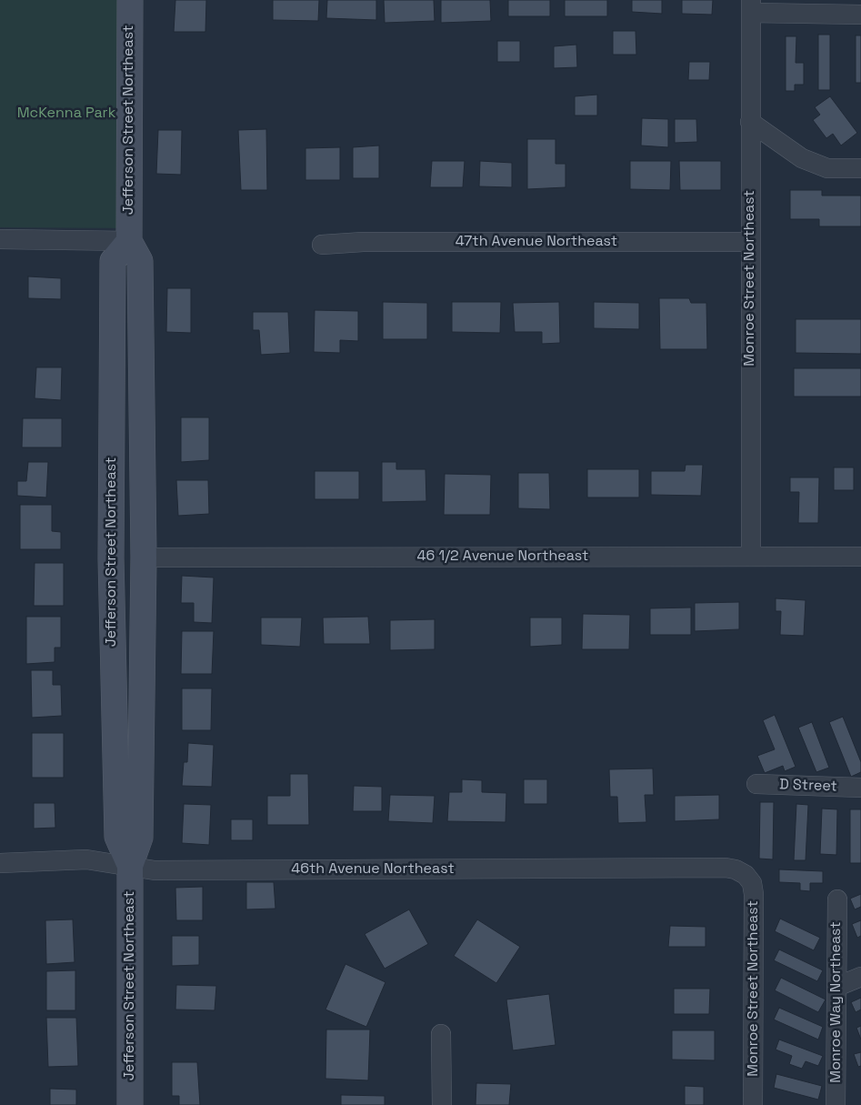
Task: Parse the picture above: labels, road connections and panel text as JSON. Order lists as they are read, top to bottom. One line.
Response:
{"streets":{"street":["Jefferson Street Northeast","47th Avenue Northeast","Monroe Street Northeast","46 1/2 Avenue Northeast","D Street","46th Avenue Northeast","Monroe Way Northeast"]},"crossings":[["Jefferson Street Northeast","46 1/2 Avenue Northeast"],["Jefferson Street Northeast","46th Avenue Northeast"],["47th Avenue Northeast","Monroe Street Northeast"],["Monroe Street Northeast","46 1/2 Avenue Northeast"],["Monroe Street Northeast","46th Avenue Northeast"]],"parks":["McKenna Park"]}
